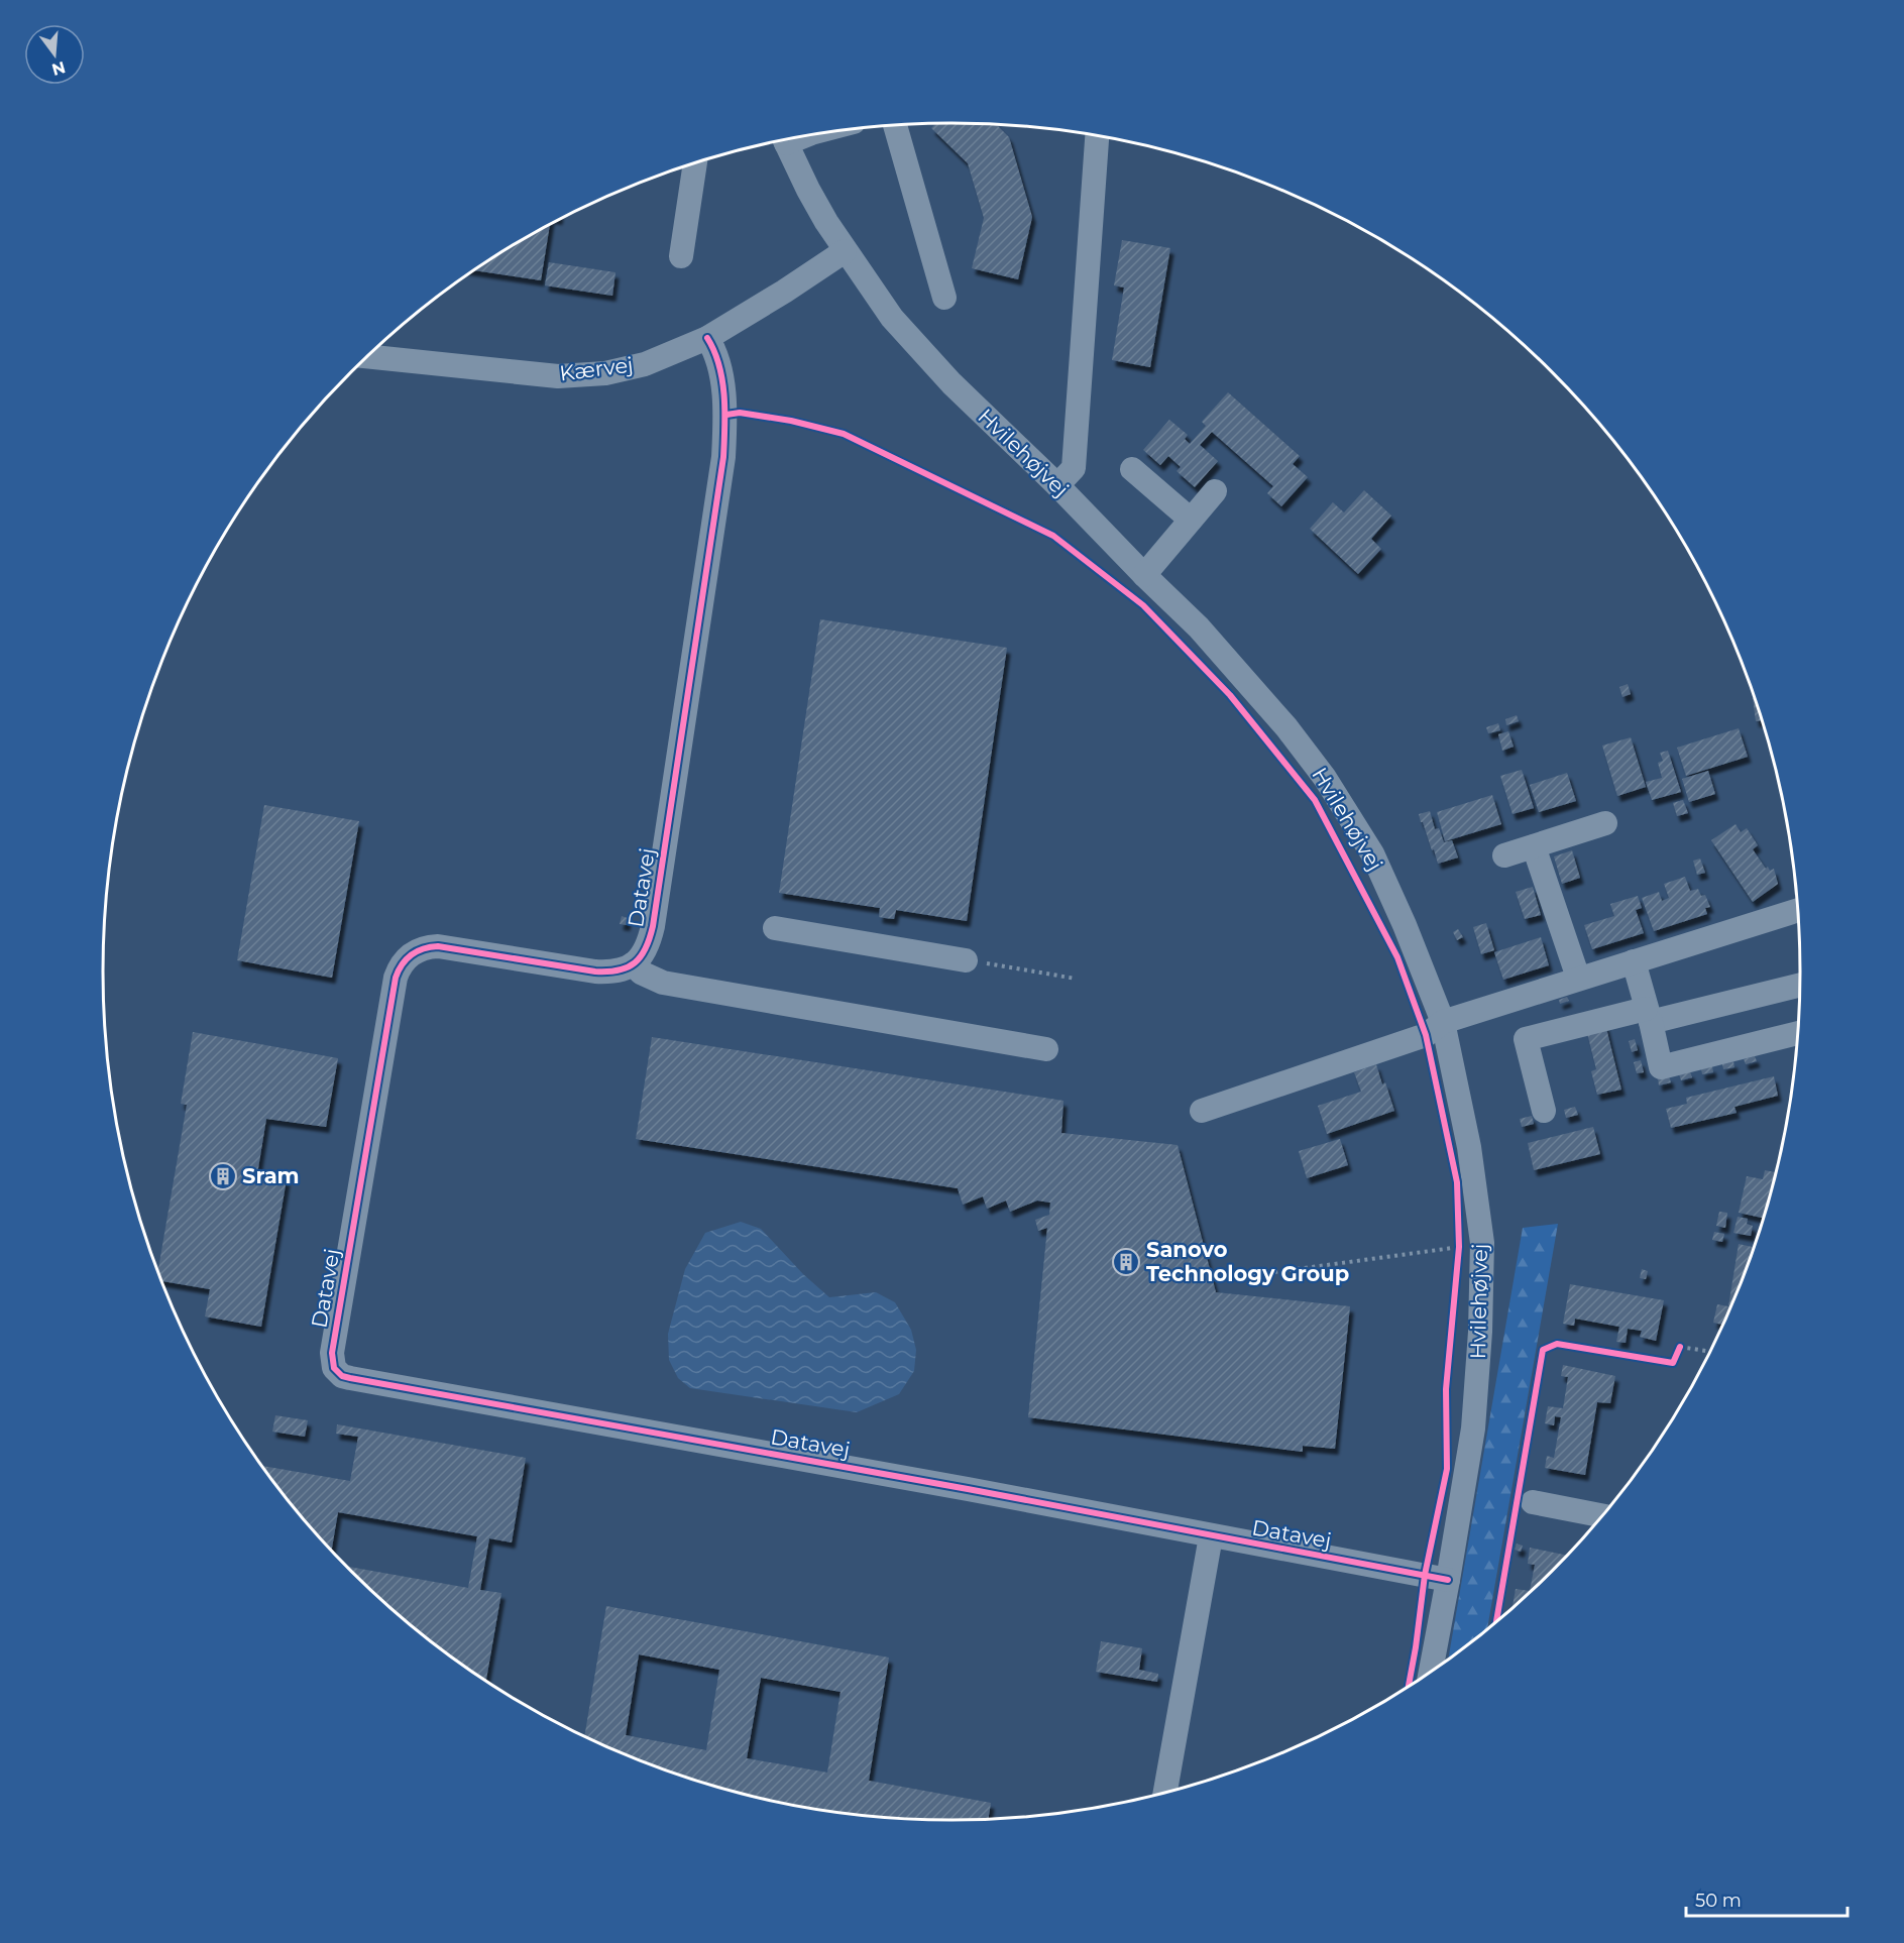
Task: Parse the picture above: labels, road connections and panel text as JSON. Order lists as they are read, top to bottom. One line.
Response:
{"streets":{"street":["Kærvej","Hvilehøjvej","Datavej"]},"crossings":[["Kærvej","Hvilehøjvej"],["Kærvej","Datavej"],["Hvilehøjvej","Datavej"]],"places":{"building":["Sram","Sanovo Technology Group"]},"scale_bar":"50 m","north":"bottom"}
